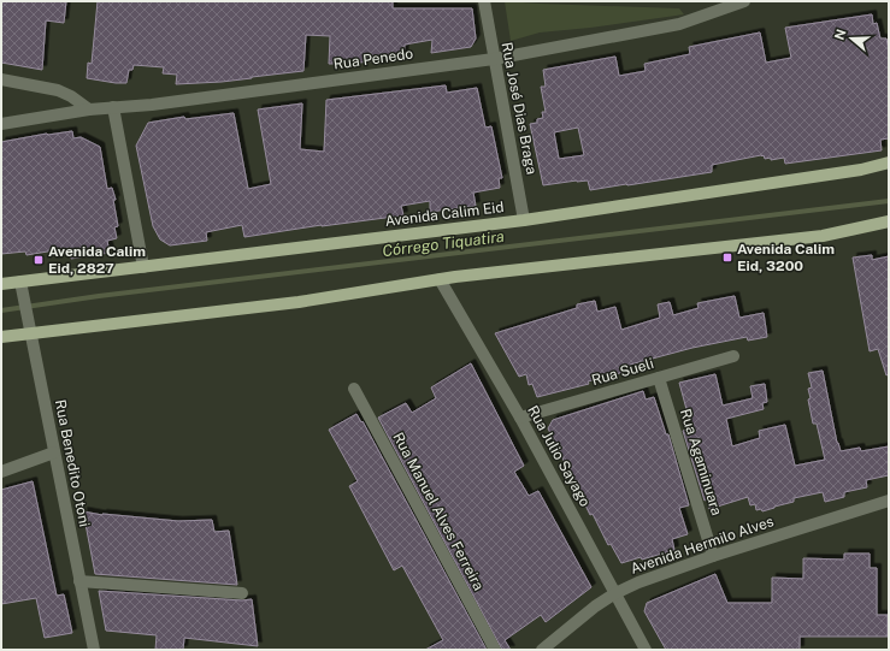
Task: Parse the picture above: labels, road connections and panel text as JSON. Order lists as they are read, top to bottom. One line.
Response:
{"streets":{"main road":["Avenida Calim Eid"],"street":["Rua Penedo","Rua José Dias Braga","Rua Sueli","Rua Julio Sayago","Rua Agaminuara","Rua Benedito Otoni","Rua Manuel Alves Ferreira","Avenida Hermilo Alves"]},"crossings":[["Rua Penedo","Rua José Dias Braga"],["Rua José Dias Braga","Avenida Calim Eid"],["Avenida Calim Eid","Rua Benedito Otoni"],["Rua Sueli","Rua Julio Sayago"],["Rua Sueli","Rua Agaminuara"],["Rua Julio Sayago","Avenida Hermilo Alves"],["Rua Agaminuara","Avenida Hermilo Alves"]],"water":["Córrego Tiquatira"],"places":{"transit":["Avenida Calim Eid, 3200","Avenida Calim Eid, 2827"]},"north":"left"}
